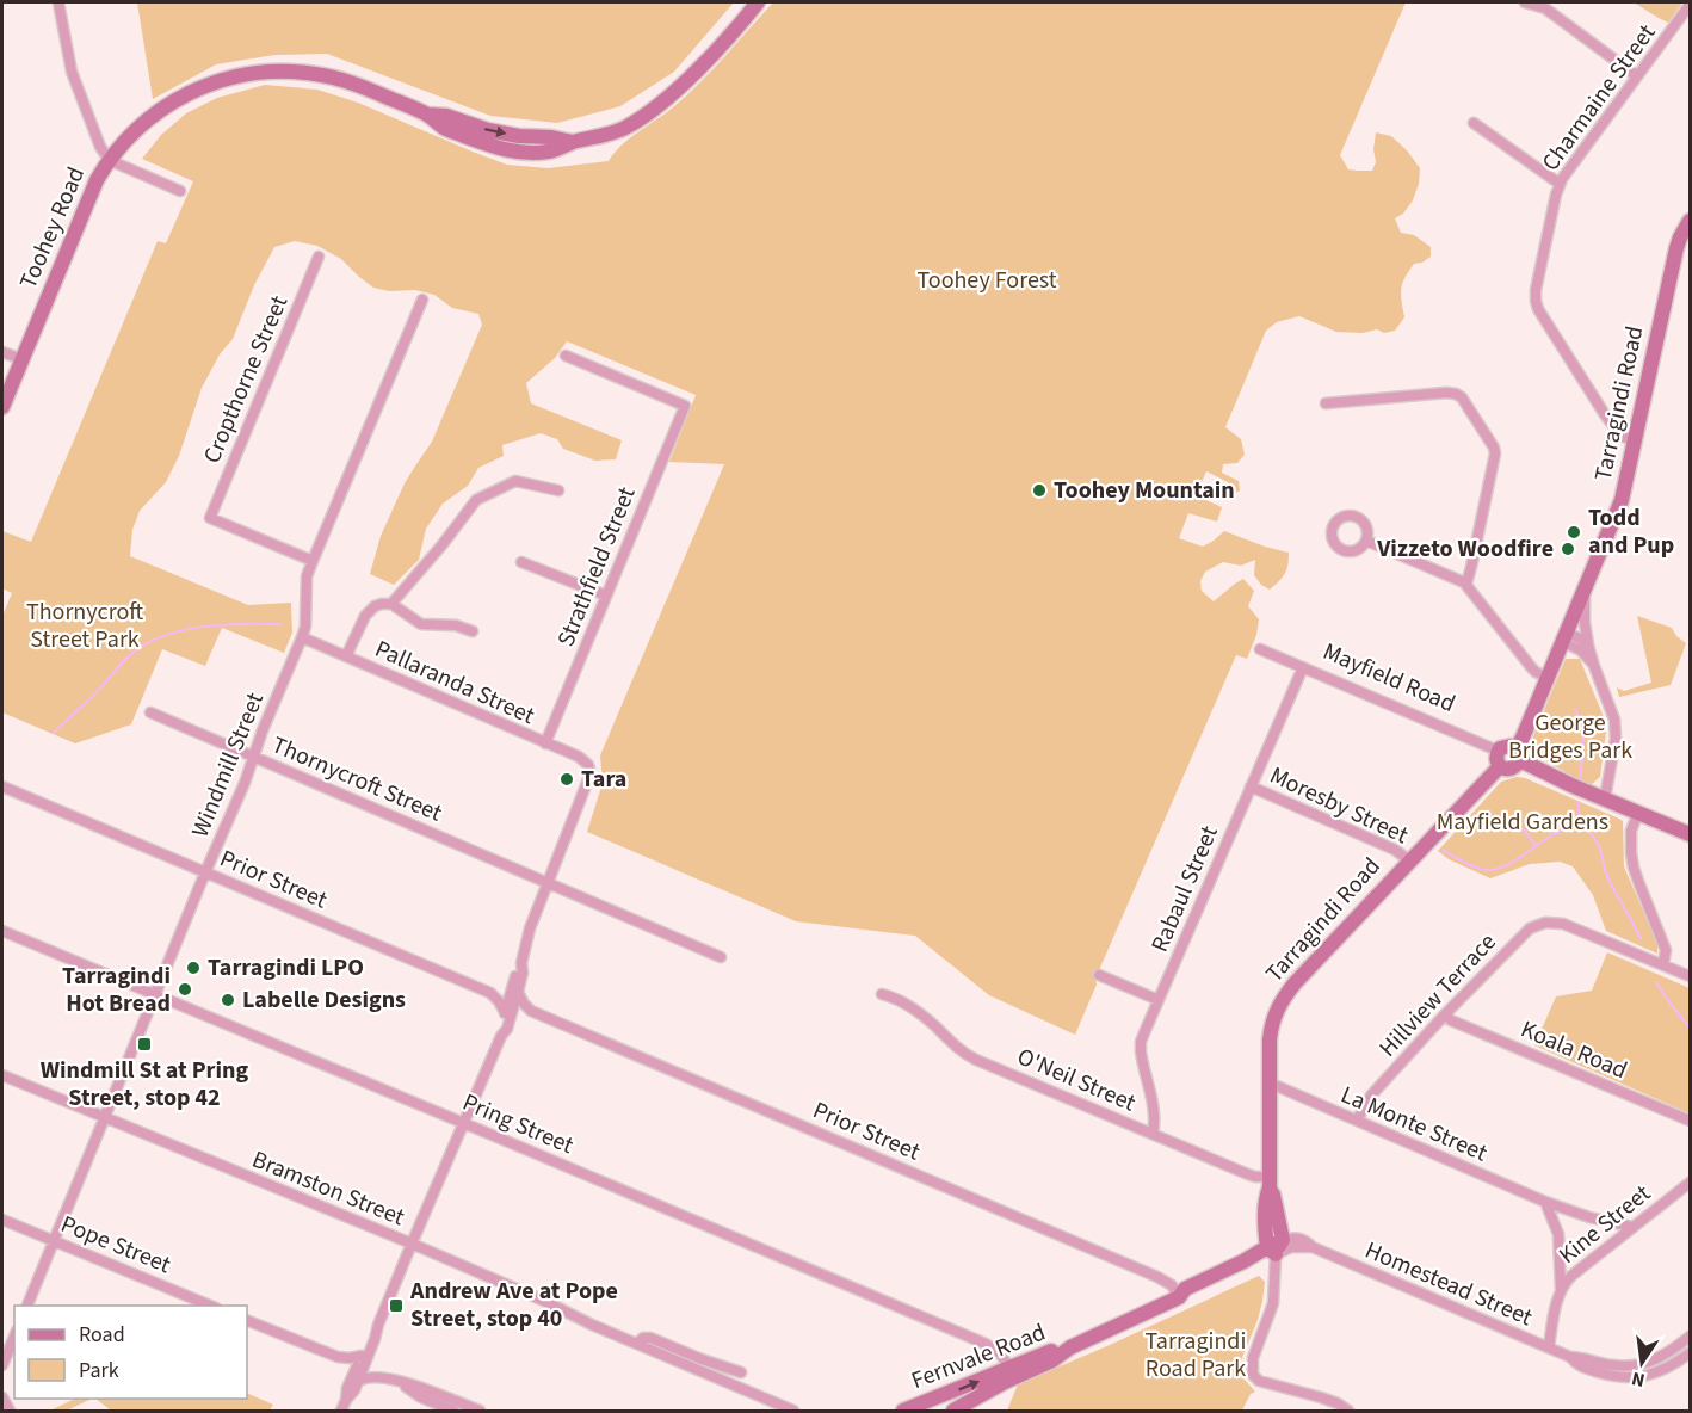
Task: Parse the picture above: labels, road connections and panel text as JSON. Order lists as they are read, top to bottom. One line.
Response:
{"streets":{"street":["Charmaine Street","Toohey Road","Cropthorne Street","Tarragindi Road","Strathfield Street","Mayfield Road","Pallaranda Street","Windmill Street","Thornycroft Street","Moresby Street","Prior Street","Rabaul Street","Hillview Terrace","Koala Road","O'Neil Street","Pring Street","La Monte Street","Bramston Street","Kine Street","Pope Street","Homestead Street","Fernvale Road"]},"crossings":[["Charmaine Street","Tarragindi Road"],["Cropthorne Street","Windmill Street"],["Tarragindi Road","Mayfield Road"],["Tarragindi Road","Moresby Street"],["Tarragindi Road","O'Neil Street"],["Tarragindi Road","La Monte Street"],["Tarragindi Road","Homestead Street"],["Tarragindi Road","Fernvale Road"],["Strathfield Street","Pallaranda Street"],["Mayfield Road","Rabaul Street"],["Pallaranda Street","Windmill Street"],["Pallaranda Street","Thornycroft Street"],["Windmill Street","Thornycroft Street"],["Windmill Street","Prior Street"],["Windmill Street","Pring Street"],["Windmill Street","Bramston Street"],["Windmill Street","Pope Street"],["Moresby Street","Rabaul Street"],["Prior Street","Fernvale Road"],["Rabaul Street","O'Neil Street"],["Hillview Terrace","Koala Road"],["Hillview Terrace","La Monte Street"],["Pring Street","Fernvale Road"],["La Monte Street","Kine Street"],["Kine Street","Homestead Street"]],"parks":["Toohey Forest","Thornycroft Street Park","George Bridges Park","Mayfield Gardens","Tarragindi Road Park"],"places":{"other":["Toohey Mountain","Todd and Pup","Vizzeto Woodfire","Tara","Tarragindi LPO","Tarragindi Hot Bread","Labelle Designs"],"transit":["Windmill St at Pring Street, stop 42","Andrew Ave at Pope Street, stop 40"]},"legend":["Road","Park"],"north":"bottom"}
